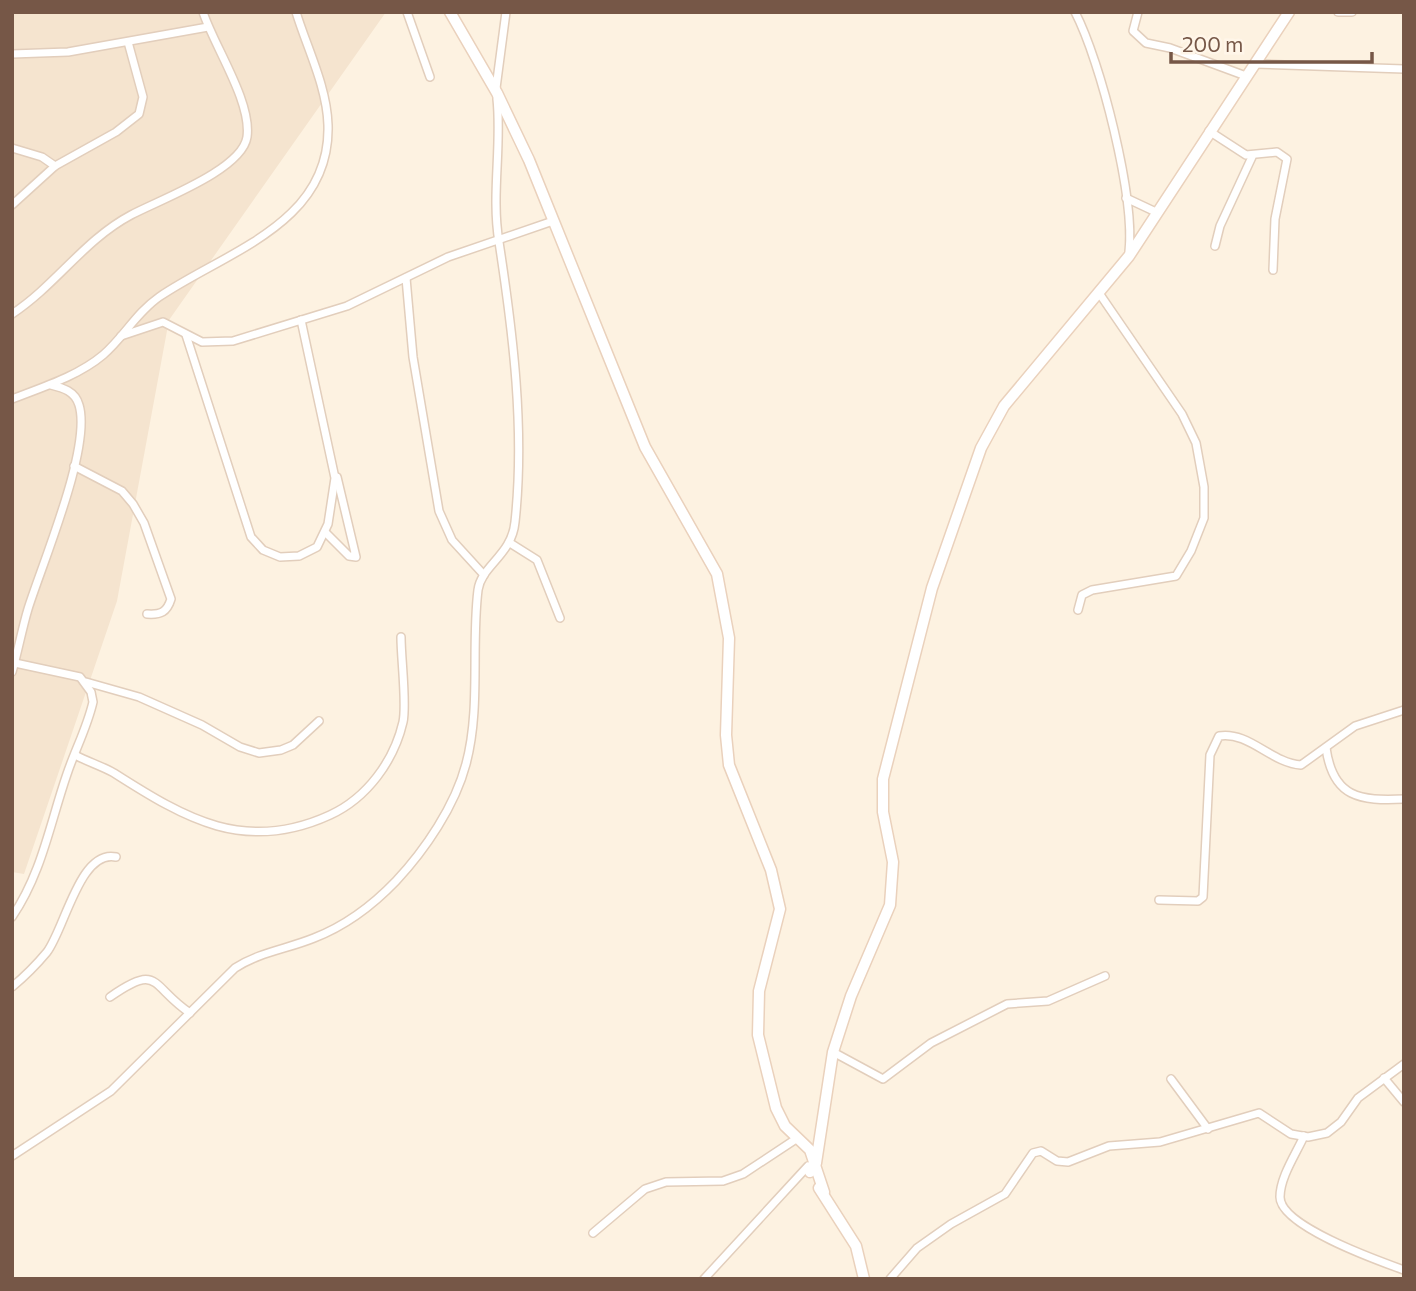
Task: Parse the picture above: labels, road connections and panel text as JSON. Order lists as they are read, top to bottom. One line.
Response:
{"scale_bar":"200 m"}
